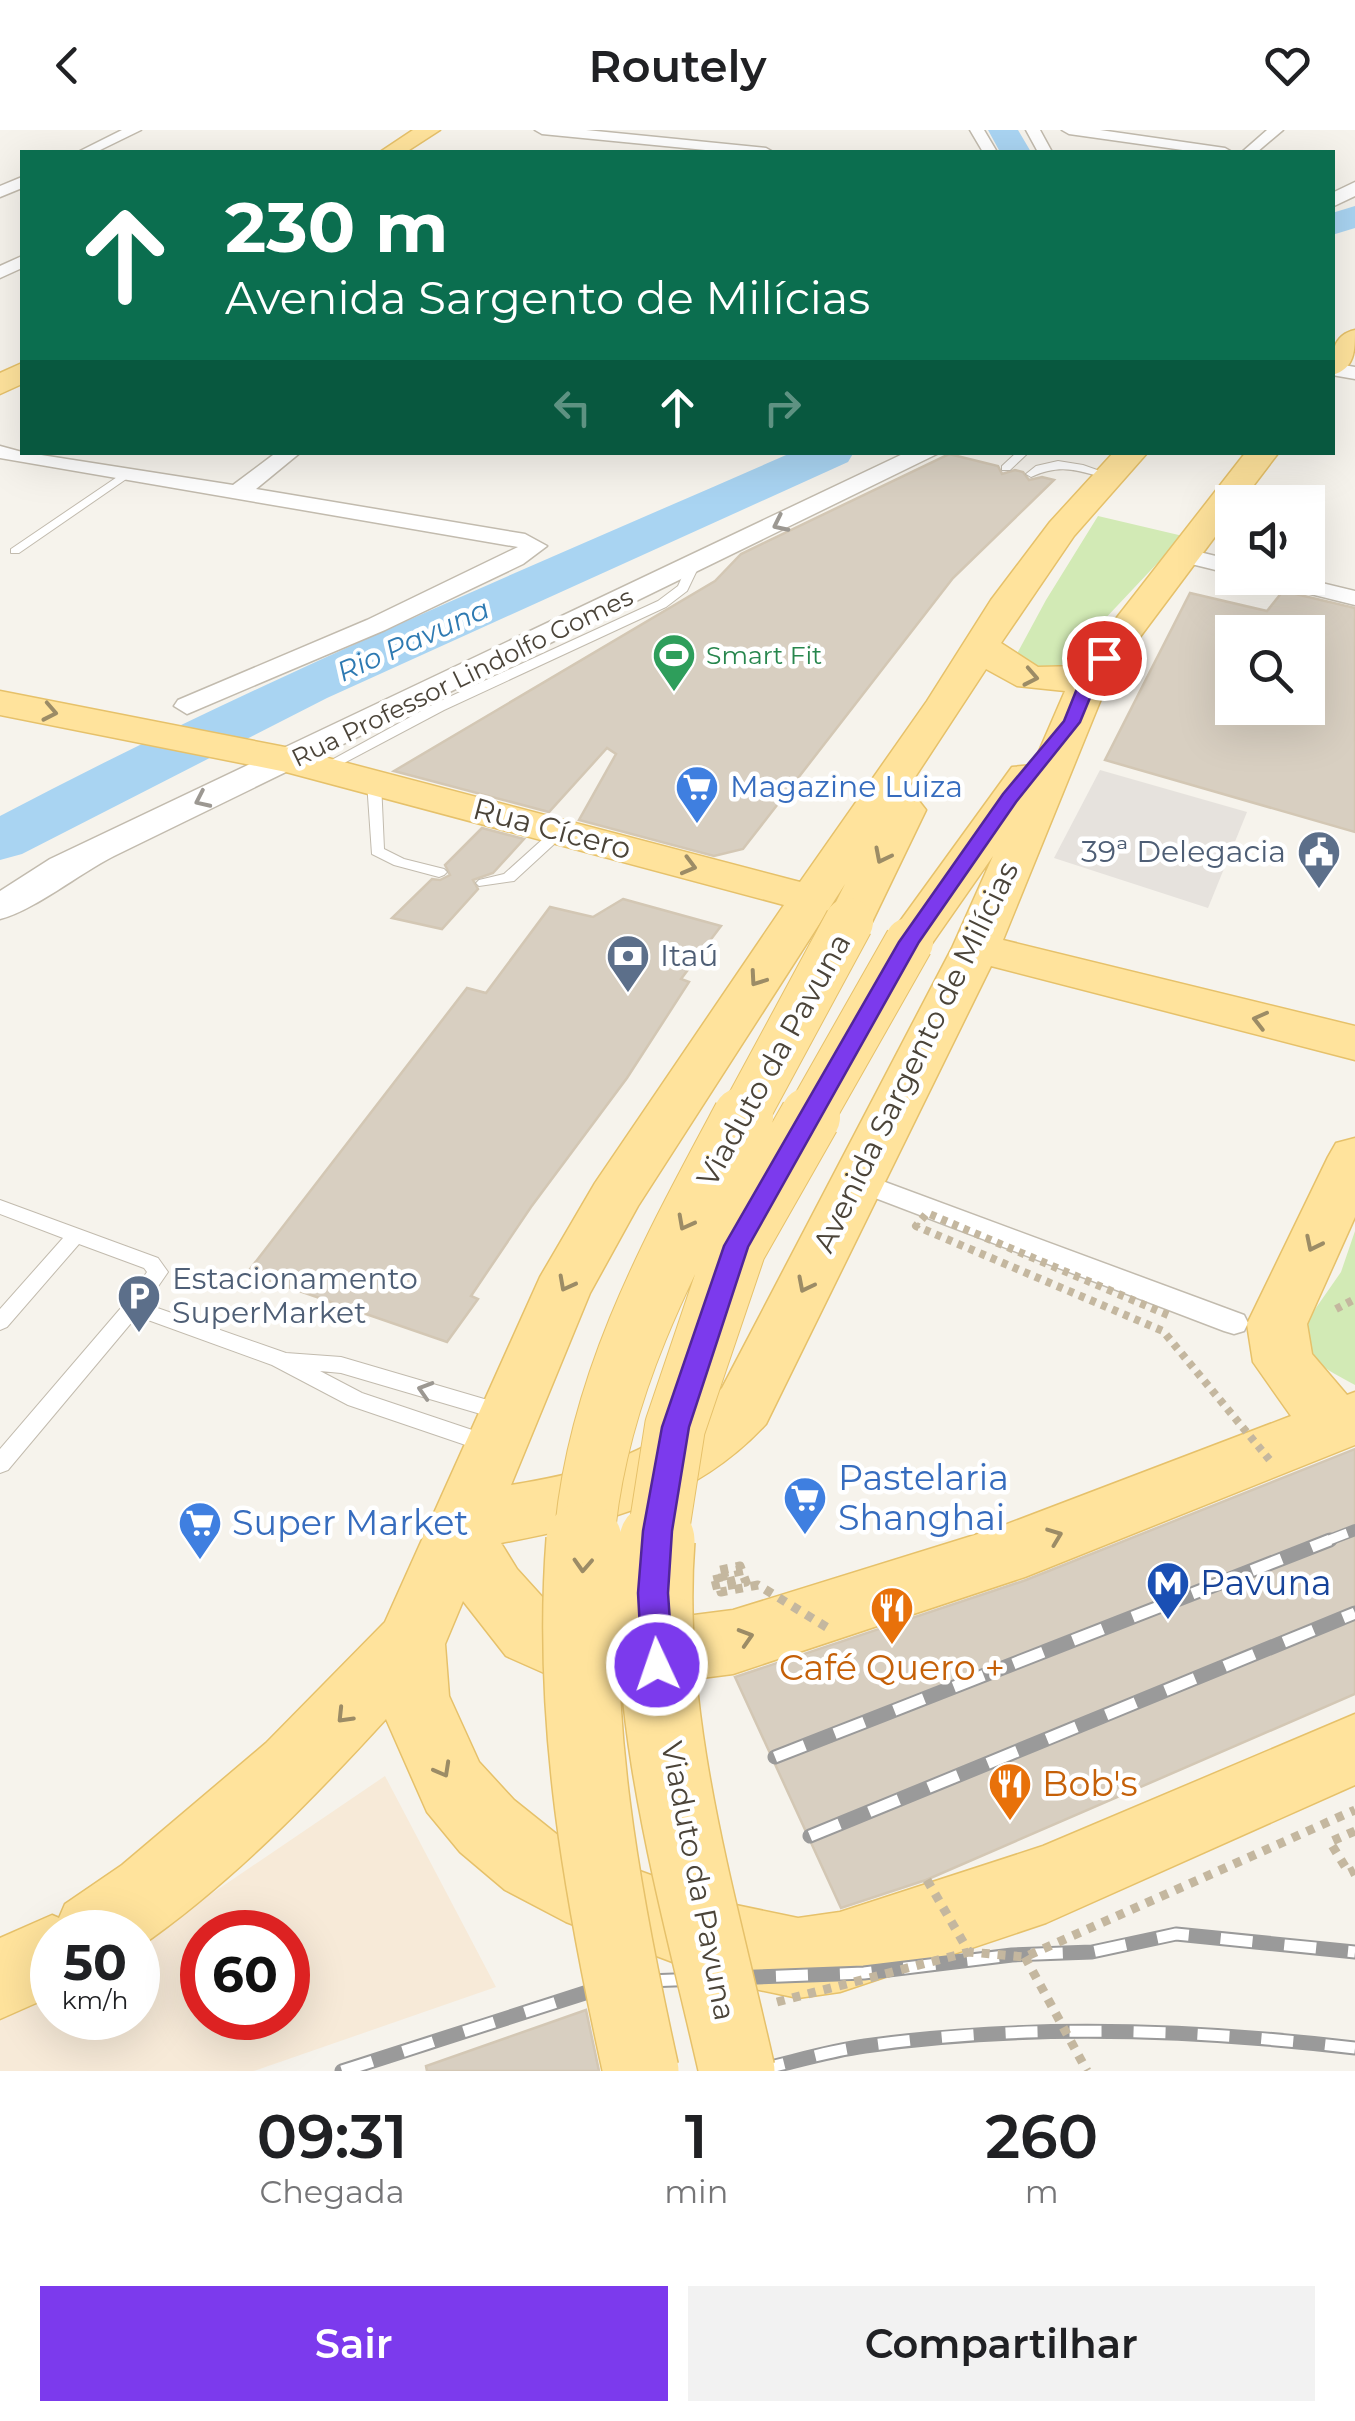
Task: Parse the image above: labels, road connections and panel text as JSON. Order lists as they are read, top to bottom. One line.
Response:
{"streets":{"main road":["Rua Cícero","Avenida Sargento de Milícias","Viaduto da Pavuna"],"street":["Rua Professor Lindolfo Gomes"]},"crossings":[["Rua Professor Lindolfo Gomes","Rua Cícero"],["Rua Cícero","Viaduto da Pavuna"],["Avenida Sargento de Milícias","Viaduto da Pavuna"]],"one_way":["Rua Professor Lindolfo Gomes","Rua Cícero"],"water":["Rio Pavuna"],"places":{"sports":["Smart Fit"],"supermarket":["Magazine Luiza","Pastelaria Shanghai","Super Market"],"public building":["39ª Delegacia"],"bank":["Itaú"],"parking":["Estacionamento SuperMarket"],"metro station":["Pavuna"],"restaurant":["Café Quero +","Bob's"]},"page":{"header":"Routely","turn":["230 m","Avenida Sargento de Milícias"],"speed":"50 km/h","limit":"60","eta":["09:31","Chegada","1","min","260","m"],"buttons":["Sair","Compartilhar"]}}
